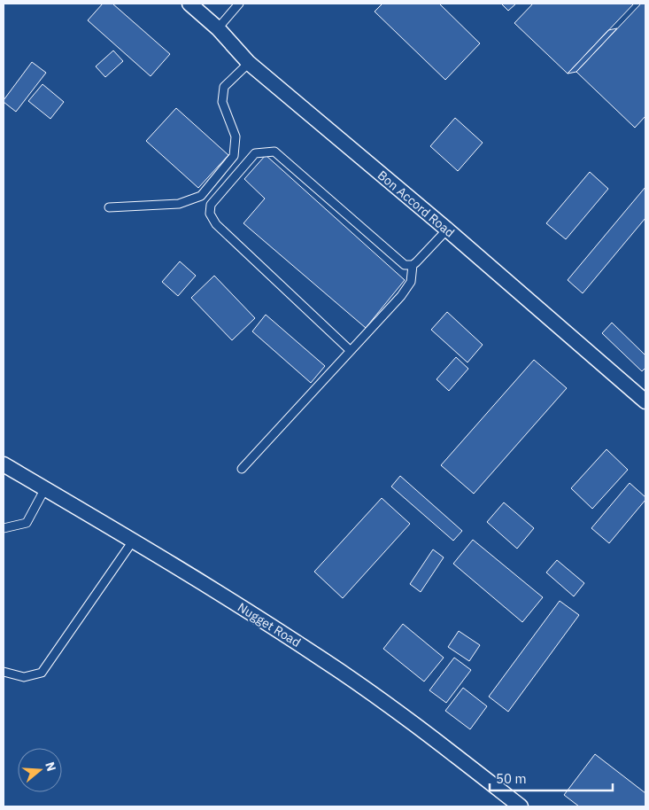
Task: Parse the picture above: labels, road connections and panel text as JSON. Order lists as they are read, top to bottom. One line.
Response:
{"streets":{"street":["Bon Accord Road","Nugget Road"]},"scale_bar":"50 m","north":"right"}
